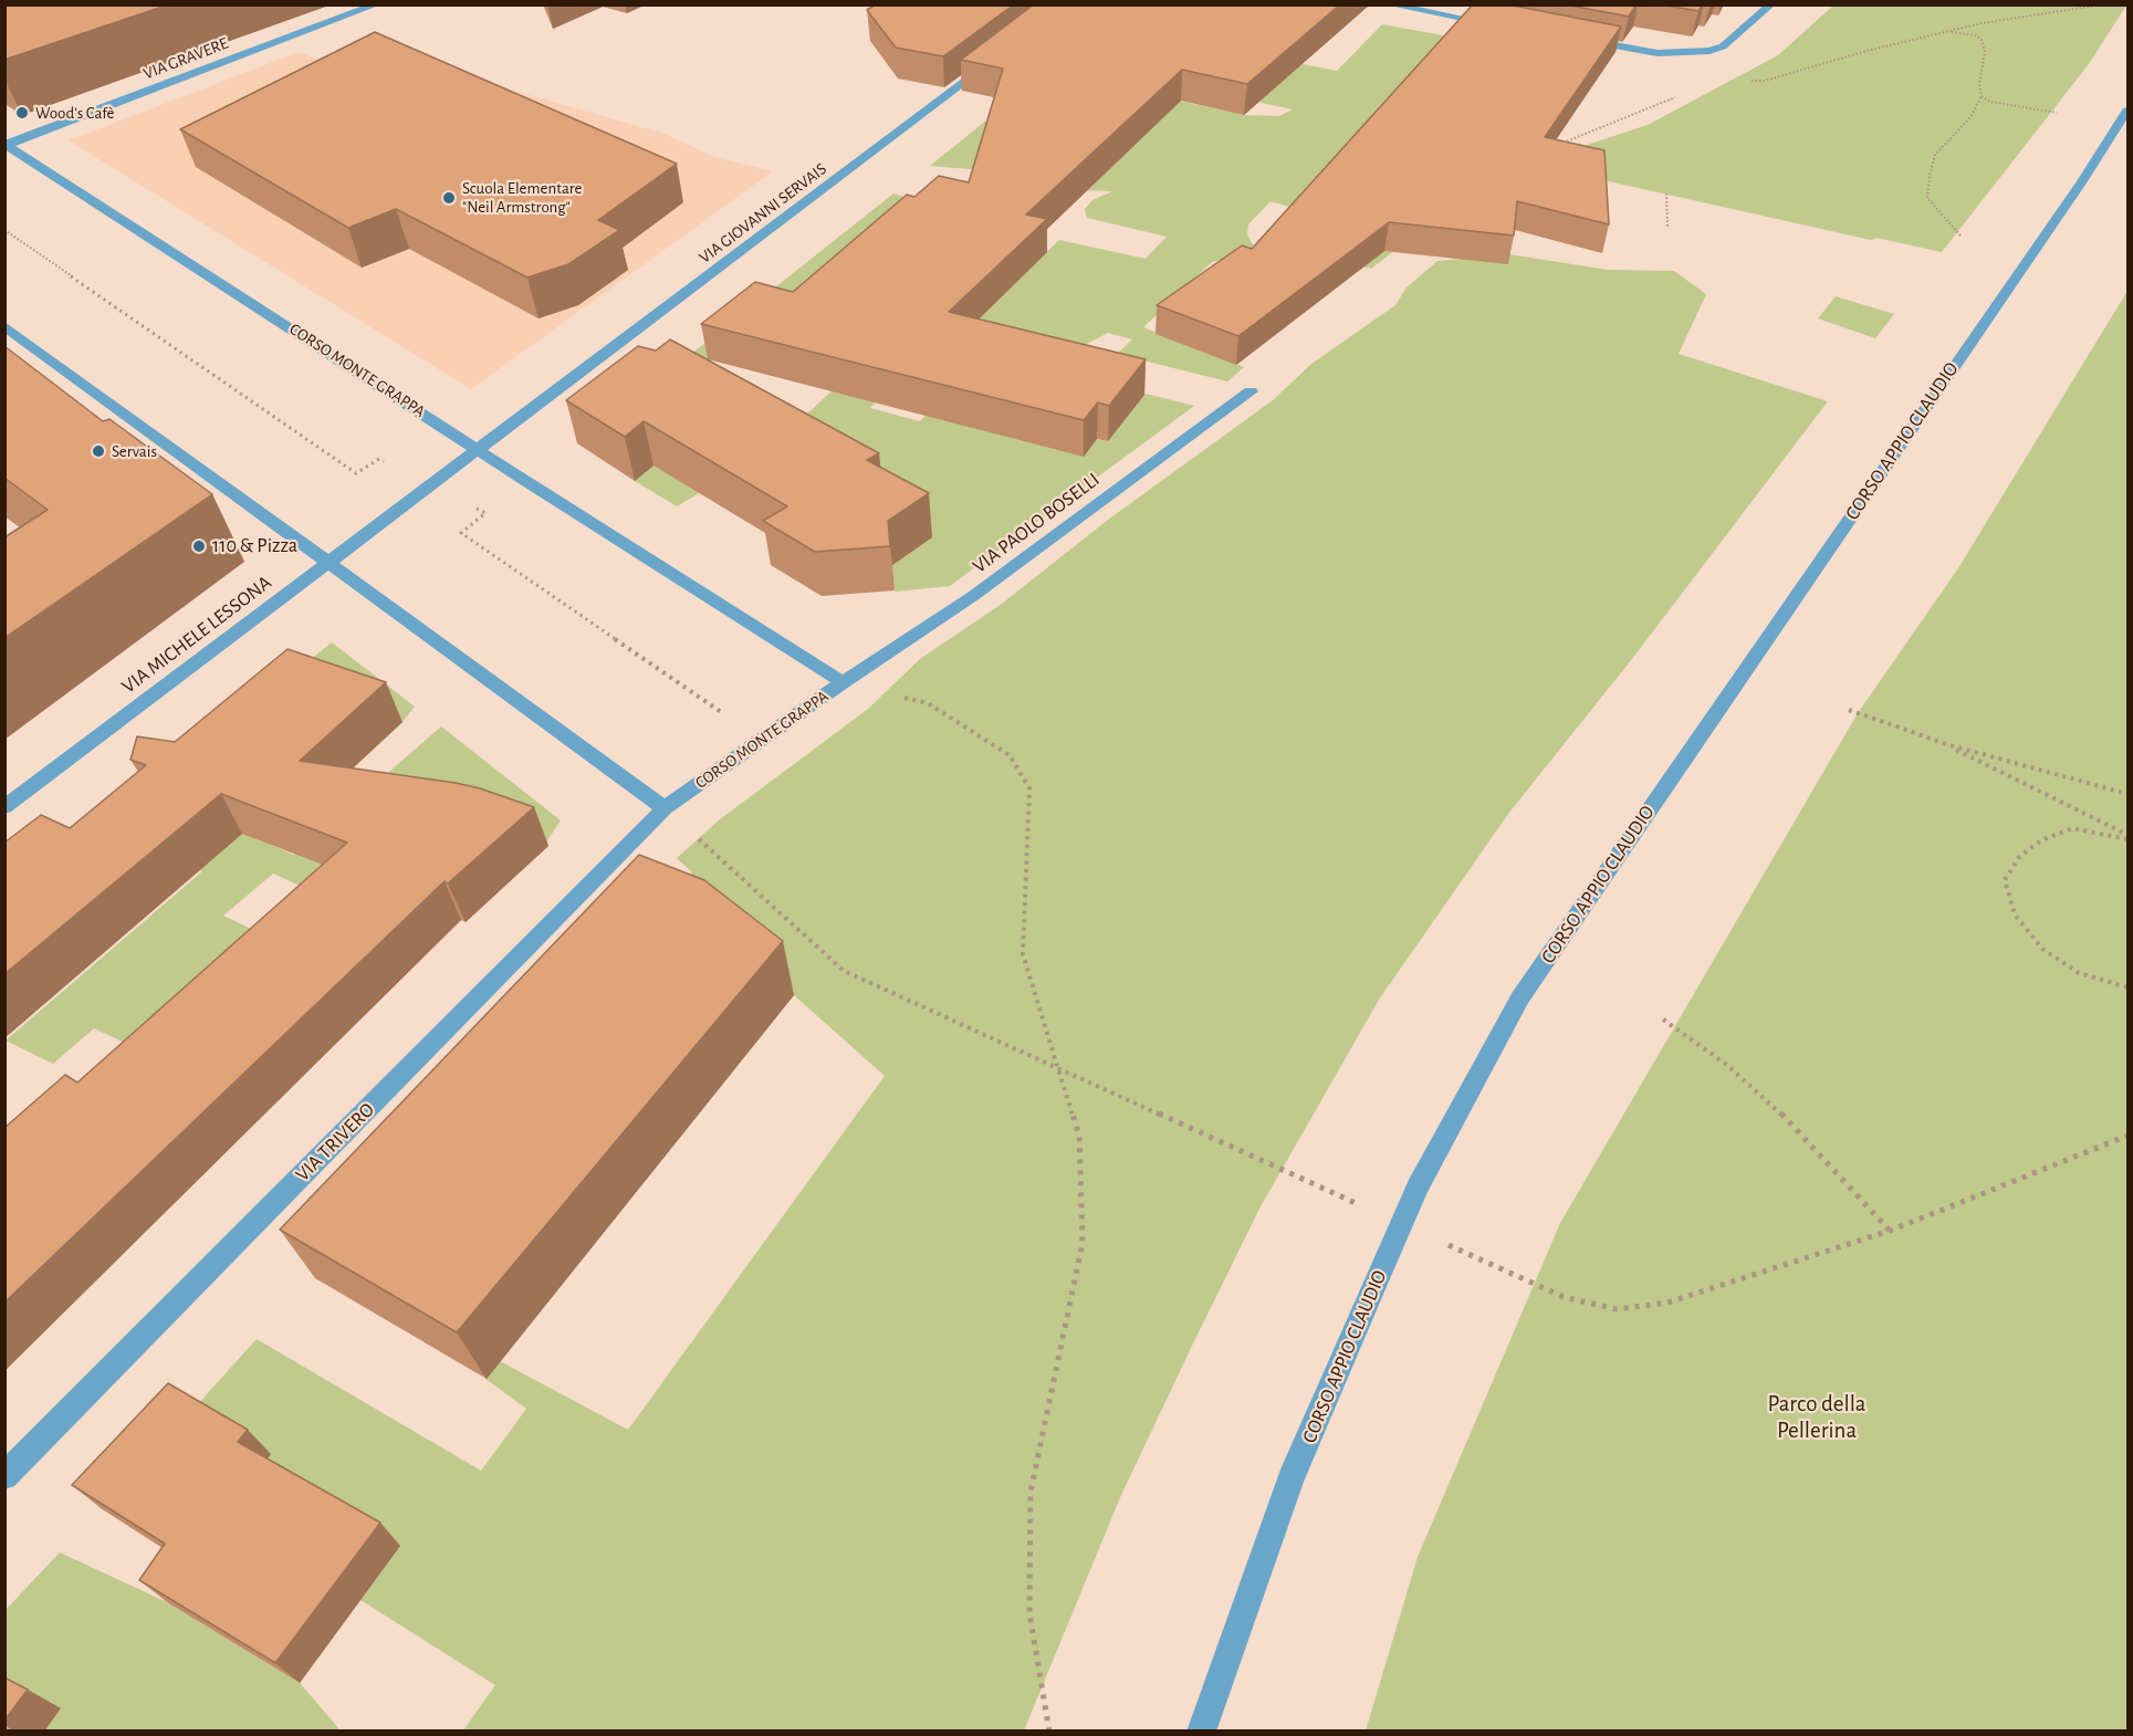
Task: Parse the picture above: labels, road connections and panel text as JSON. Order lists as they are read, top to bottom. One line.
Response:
{"streets":{"street":["VIA GRAVERE","VIA GIOVANNI SERVAIS","CORSO MONTE GRAPPA","CORSO APPIO CLAUDIO","VIA PAOLO BOSELLI","VIA MICHELE LESSONA","VIA TRIVERO"]},"crossings":[["VIA GRAVERE","CORSO MONTE GRAPPA"],["VIA GIOVANNI SERVAIS","CORSO MONTE GRAPPA"],["VIA GIOVANNI SERVAIS","VIA MICHELE LESSONA"],["CORSO MONTE GRAPPA","VIA PAOLO BOSELLI"],["CORSO MONTE GRAPPA","VIA MICHELE LESSONA"],["CORSO MONTE GRAPPA","VIA TRIVERO"]],"parks":["Parco della Pellerina"],"places":["Wood's Cafè","Scuola Elementare \"Neil Armstrong\"","Servais","110 & Pizza"]}
